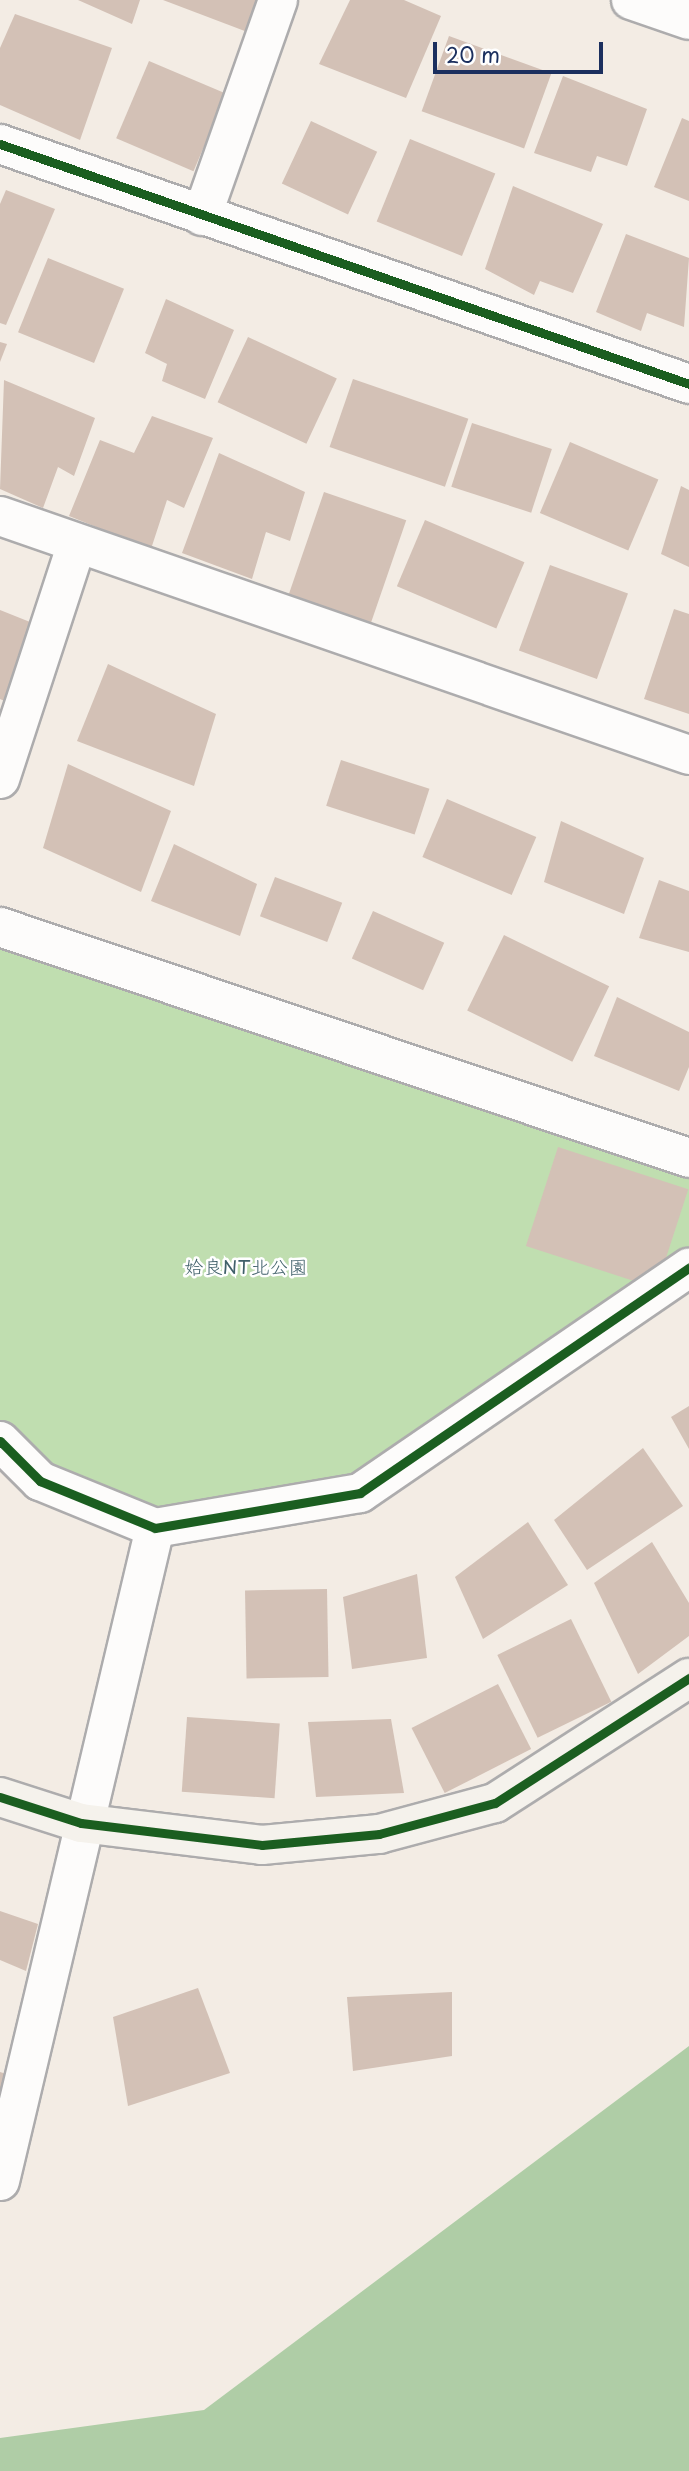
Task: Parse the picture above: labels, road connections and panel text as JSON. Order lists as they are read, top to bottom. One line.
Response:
{"parks":["姶良NT北公園"],"scale_bar":"20 m"}
